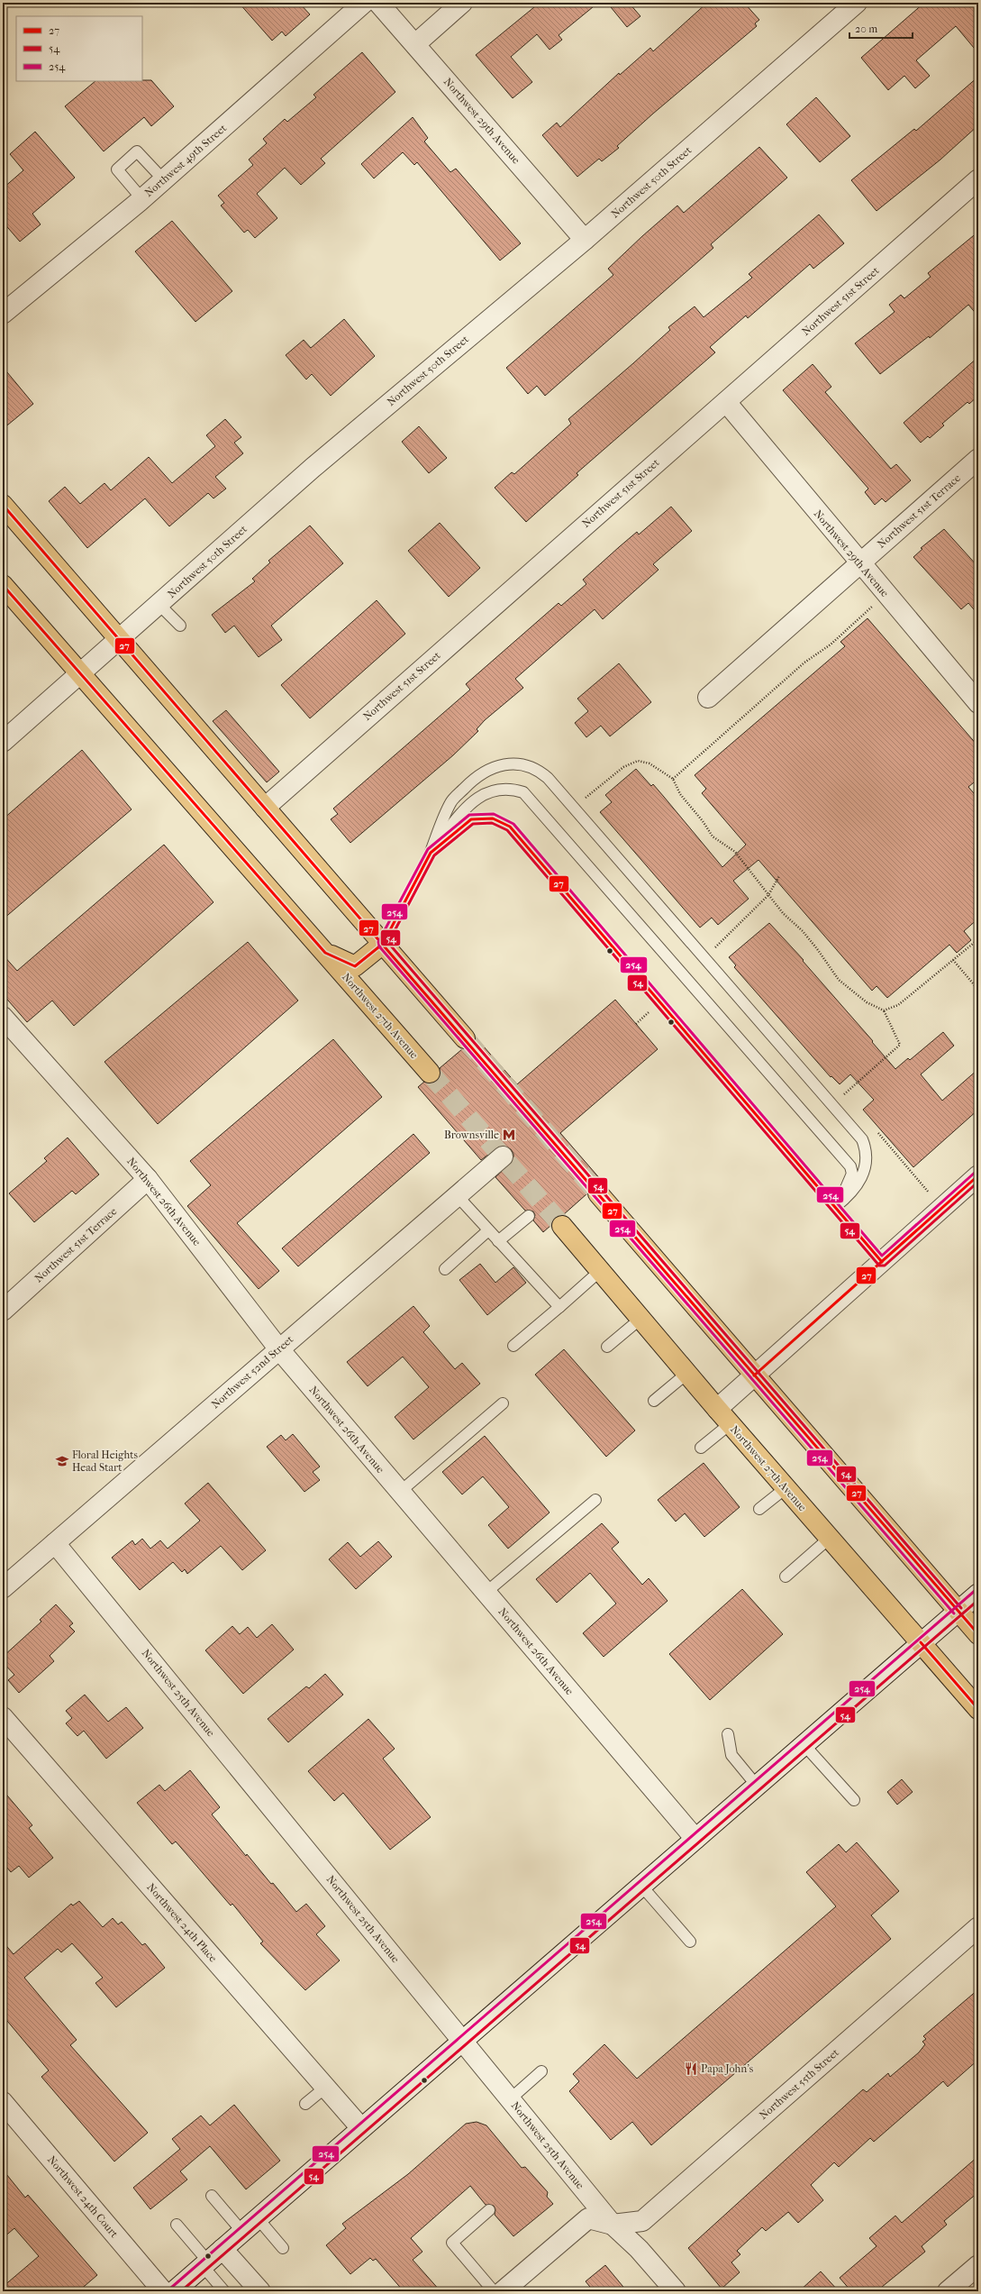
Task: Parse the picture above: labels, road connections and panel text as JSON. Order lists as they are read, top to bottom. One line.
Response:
{"streets":{"main road":["Northwest 27th Avenue"],"street":["Northwest 29th Avenue","Northwest 49th Street","Northwest 50th Street","Northwest 51st Street","Northwest 51st Terrace","Northwest 26th Avenue","Northwest 52nd Street","Northwest 25th Avenue","Northwest 24th Place","Northwest 55th Street","Northwest 24th Court"]},"crossings":[["Northwest 29th Avenue","Northwest 50th Street"],["Northwest 29th Avenue","Northwest 51st Street"],["Northwest 29th Avenue","Northwest 51st Terrace"],["Northwest 50th Street","Northwest 27th Avenue"],["Northwest 51st Terrace","Northwest 26th Avenue"],["Northwest 26th Avenue","Northwest 52nd Street"],["Northwest 52nd Street","Northwest 25th Avenue"],["Northwest 25th Avenue","Northwest 55th Street"]],"places":{"metro station":["Brownsville"],"school or university":["Floral Heights Head Start"],"restaurant":["Papa John's"]},"lines":["transit line 27","transit line 254","transit line 54"],"legend":["27","54","254"],"scale_bar":"20 m"}
